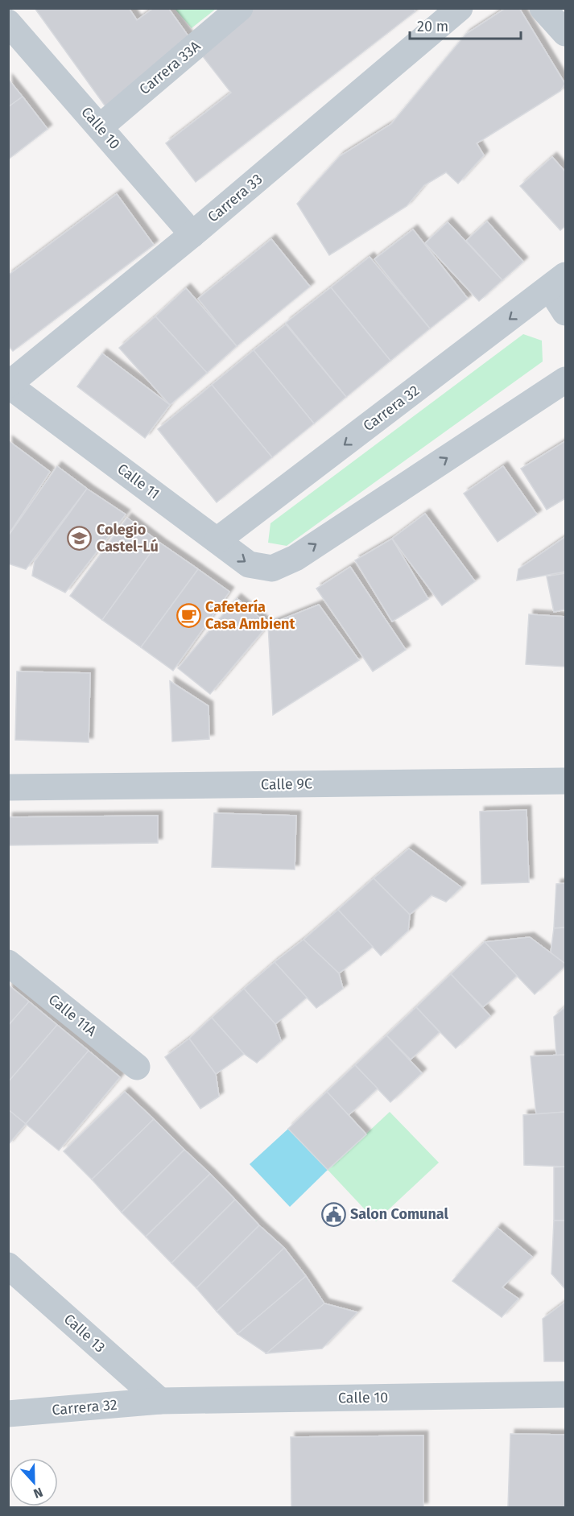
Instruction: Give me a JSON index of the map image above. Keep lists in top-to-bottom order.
{
  "streets": {
    "street": [
      "Carrera 33A",
      "Calle 10",
      "Carrera 33",
      "Carrera 32",
      "Calle 11",
      "Calle 9C",
      "Calle 11A",
      "Calle 13"
    ]
  },
  "crossings": [
    ["Carrera 33A", "Calle 10"],
    ["Calle 10", "Carrera 33"],
    ["Calle 10", "Carrera 32"],
    ["Calle 10", "Calle 13"],
    ["Carrera 33", "Calle 11"],
    ["Carrera 32", "Calle 11"],
    ["Carrera 32", "Calle 13"]
  ],
  "one_way": ["Carrera 32", "Calle 11"],
  "places": {
    "school or university": ["Colegio Castel-Lú"],
    "cafe": ["Cafetería Casa Ambient"],
    "public building": ["Salon Comunal"]
  },
  "scale_bar": "20 m",
  "north": "bottom"
}
